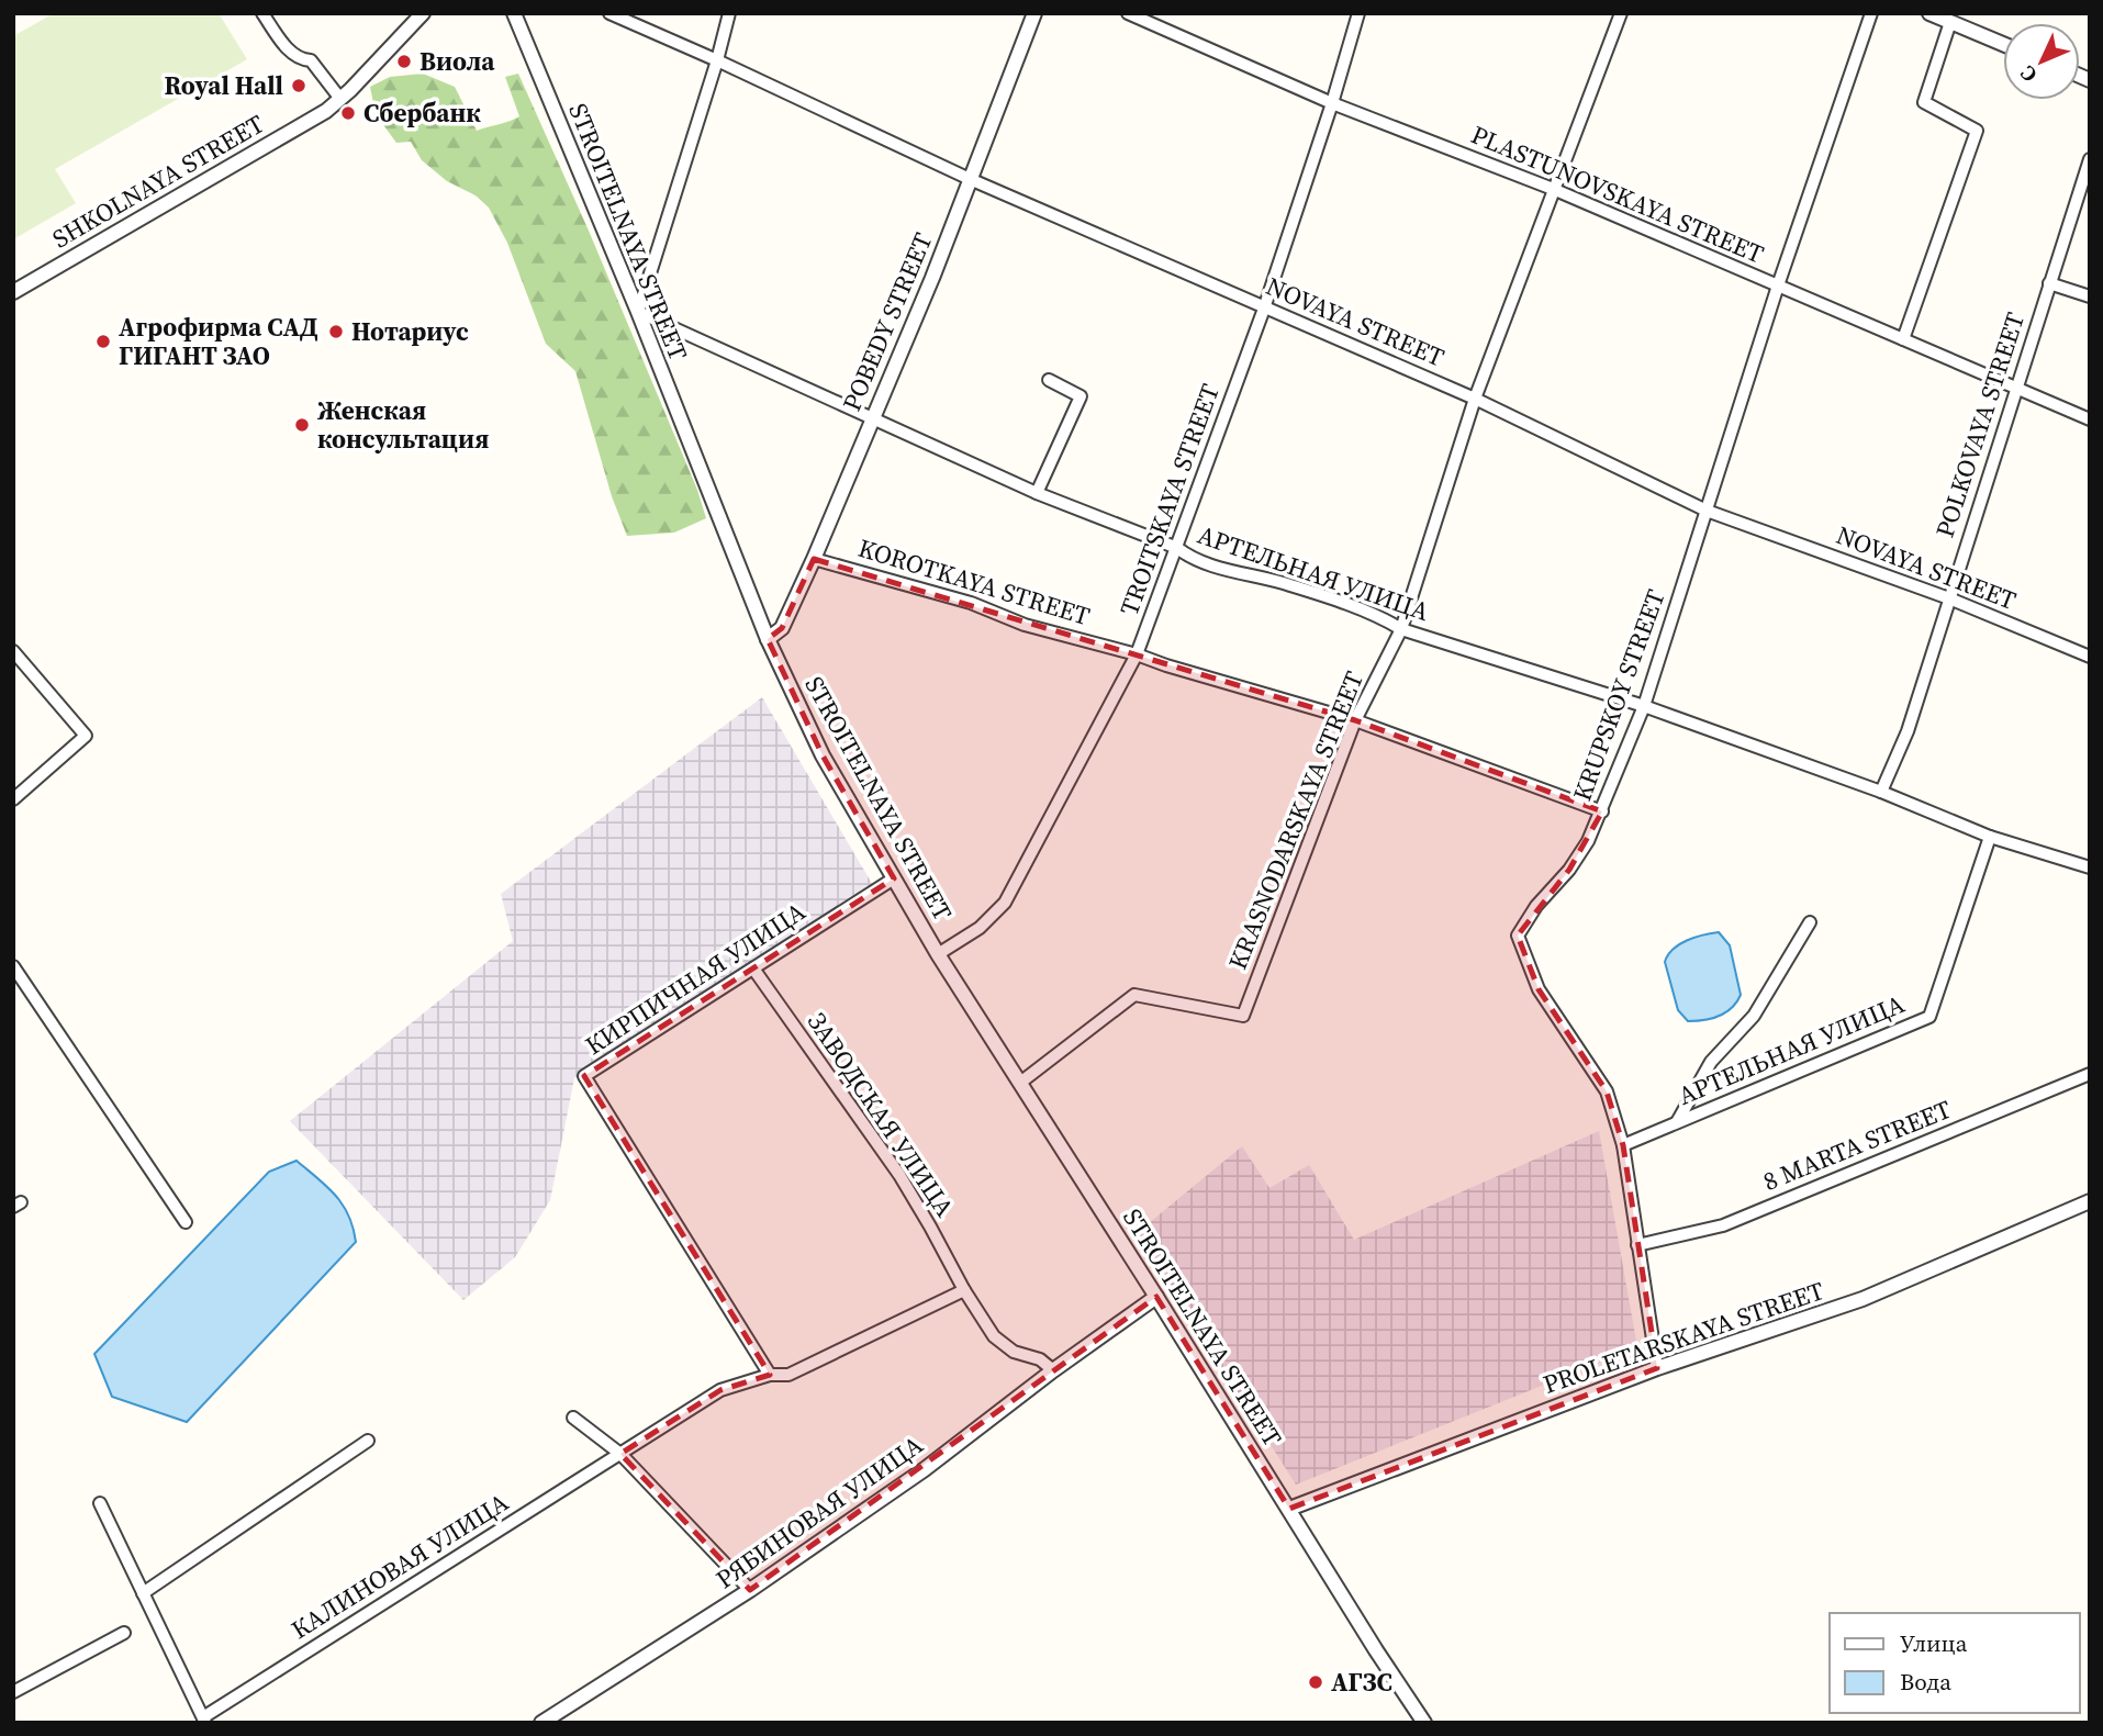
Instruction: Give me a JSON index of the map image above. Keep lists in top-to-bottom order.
{
  "streets": {
    "street": [
      "SHKOLNAYA STREET",
      "PLASTUNOVSKAYA STREET",
      "STROITELNAYA STREET",
      "POBEDY STREET",
      "NOVAYA STREET",
      "POLKOVAYA STREET",
      "TROITSKAYA STREET",
      "АРТЕЛЬНАЯ УЛИЦА",
      "KOROTKAYA STREET",
      "KRUPSKOY STREET",
      "KRASNODARSKAYA STREET",
      "КИРПИЧНАЯ УЛИЦА",
      "ЗАВОДСКАЯ УЛИЦА",
      "8 MARTA STREET",
      "PROLETARSKAYA STREET",
      "РЯБИНОВАЯ УЛИЦА",
      "КАЛИНОВАЯ УЛИЦА"
    ]
  },
  "crossings": [
    ["PLASTUNOVSKAYA STREET", "POLKOVAYA STREET"],
    ["PLASTUNOVSKAYA STREET", "TROITSKAYA STREET"],
    ["PLASTUNOVSKAYA STREET", "KRUPSKOY STREET"],
    ["PLASTUNOVSKAYA STREET", "KRASNODARSKAYA STREET"],
    ["STROITELNAYA STREET", "POBEDY STREET"],
    ["STROITELNAYA STREET", "TROITSKAYA STREET"],
    ["STROITELNAYA STREET", "АРТЕЛЬНАЯ УЛИЦА"],
    ["STROITELNAYA STREET", "KRASNODARSKAYA STREET"],
    ["STROITELNAYA STREET", "КИРПИЧНАЯ УЛИЦА"],
    ["STROITELNAYA STREET", "PROLETARSKAYA STREET"],
    ["STROITELNAYA STREET", "РЯБИНОВАЯ УЛИЦА"],
    ["POBEDY STREET", "NOVAYA STREET"],
    ["POBEDY STREET", "АРТЕЛЬНАЯ УЛИЦА"],
    ["POBEDY STREET", "KOROTKAYA STREET"],
    ["NOVAYA STREET", "POLKOVAYA STREET"],
    ["NOVAYA STREET", "TROITSKAYA STREET"],
    ["NOVAYA STREET", "KRUPSKOY STREET"],
    ["NOVAYA STREET", "KRASNODARSKAYA STREET"],
    ["POLKOVAYA STREET", "АРТЕЛЬНАЯ УЛИЦА"],
    ["TROITSKAYA STREET", "АРТЕЛЬНАЯ УЛИЦА"],
    ["TROITSKAYA STREET", "KOROTKAYA STREET"],
    ["АРТЕЛЬНАЯ УЛИЦА", "KRUPSKOY STREET"],
    ["АРТЕЛЬНАЯ УЛИЦА", "KRASNODARSKAYA STREET"],
    ["KOROTKAYA STREET", "KRUPSKOY STREET"],
    ["KOROTKAYA STREET", "KRASNODARSKAYA STREET"],
    ["KRUPSKOY STREET", "8 MARTA STREET"],
    ["KRUPSKOY STREET", "PROLETARSKAYA STREET"],
    ["КИРПИЧНАЯ УЛИЦА", "ЗАВОДСКАЯ УЛИЦА"],
    ["КИРПИЧНАЯ УЛИЦА", "КАЛИНОВАЯ УЛИЦА"],
    ["ЗАВОДСКАЯ УЛИЦА", "РЯБИНОВАЯ УЛИЦА"],
    ["ЗАВОДСКАЯ УЛИЦА", "КАЛИНОВАЯ УЛИЦА"]
  ],
  "places": [
    "Виола",
    "Royal Hall",
    "Сбербанк",
    "Нотариус",
    "Агрофирма САД ГИГАНТ ЗАО",
    "Женская консультация",
    "АГЗС"
  ],
  "legend": ["Улица", "Вода"],
  "north": "bottom left"
}
